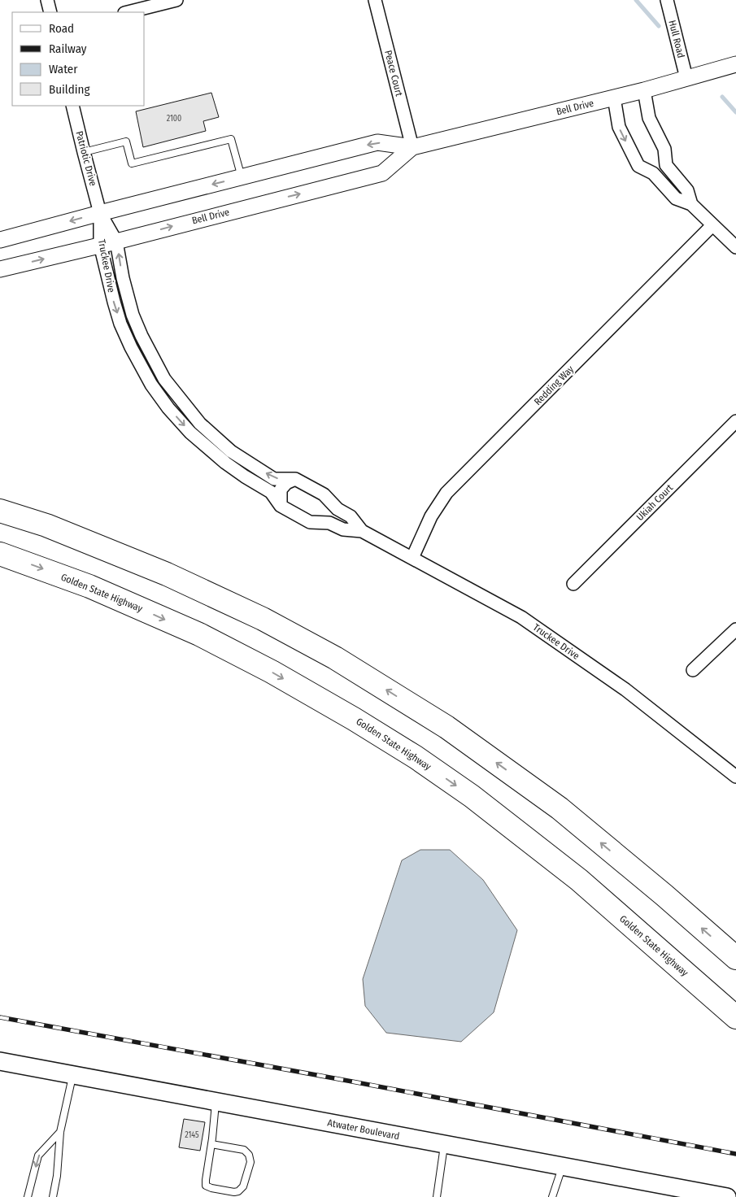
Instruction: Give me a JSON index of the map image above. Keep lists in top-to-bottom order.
{
  "streets": {
    "highway": ["Golden State Highway"],
    "main road": ["Atwater Boulevard"],
    "street": [
      "Hull Road",
      "Peace Court",
      "Bell Drive",
      "Patriotic Drive",
      "Truckee Drive",
      "Redding Way",
      "Ukiah Court"
    ]
  },
  "crossings": [
    ["Hull Road", "Bell Drive"],
    ["Peace Court", "Bell Drive"],
    ["Bell Drive", "Patriotic Drive"],
    ["Bell Drive", "Truckee Drive"],
    ["Patriotic Drive", "Truckee Drive"],
    ["Truckee Drive", "Redding Way"]
  ],
  "house_numbers": ["2100", "2145"],
  "legend": [
    "Road",
    "Railway",
    "Water",
    "Building"
  ]
}
